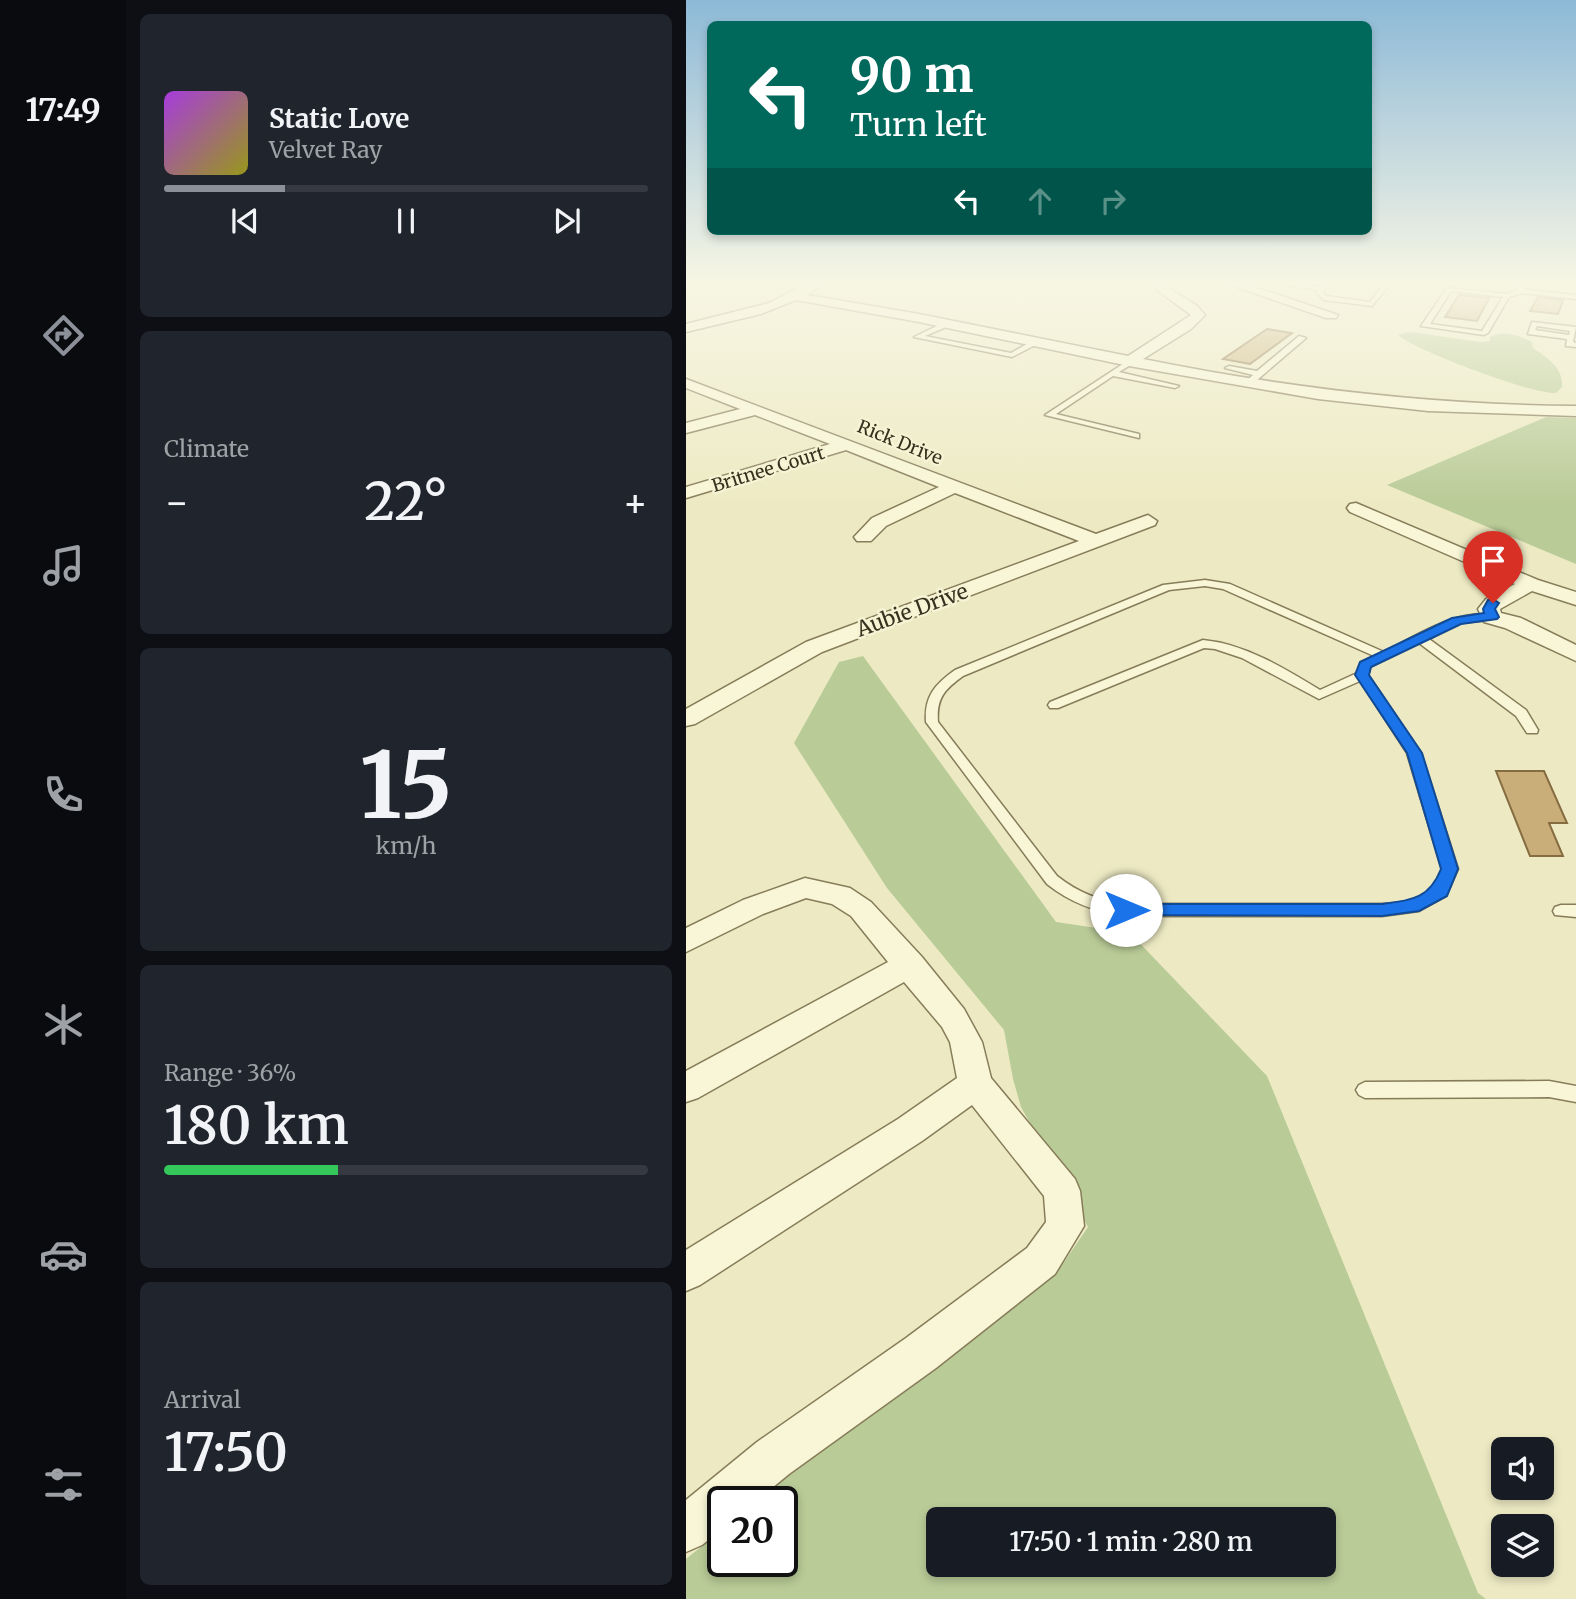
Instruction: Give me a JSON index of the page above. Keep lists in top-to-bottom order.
{
  "streets": {
    "street": ["Rick Drive", "Britnee Court", "Aubie Drive"]
  },
  "crossings": [
    ["Rick Drive", "Britnee Court"],
    ["Rick Drive", "Aubie Drive"]
  ],
  "page": {
    "tabs": "17:49",
    "turn": ["90 m", "Turn left"],
    "song": ["Static Love", "Velvet Ray"],
    "tile": [
      "Climate",
      ["15", "km/h"],
      ["Range · 36%", "180 km"],
      ["Arrival", "17:50"]
    ],
    "heat": ["−", "22°", "+"],
    "limit": "20",
    "trip": "17:50 · 1 min · 280 m"
  }
}
